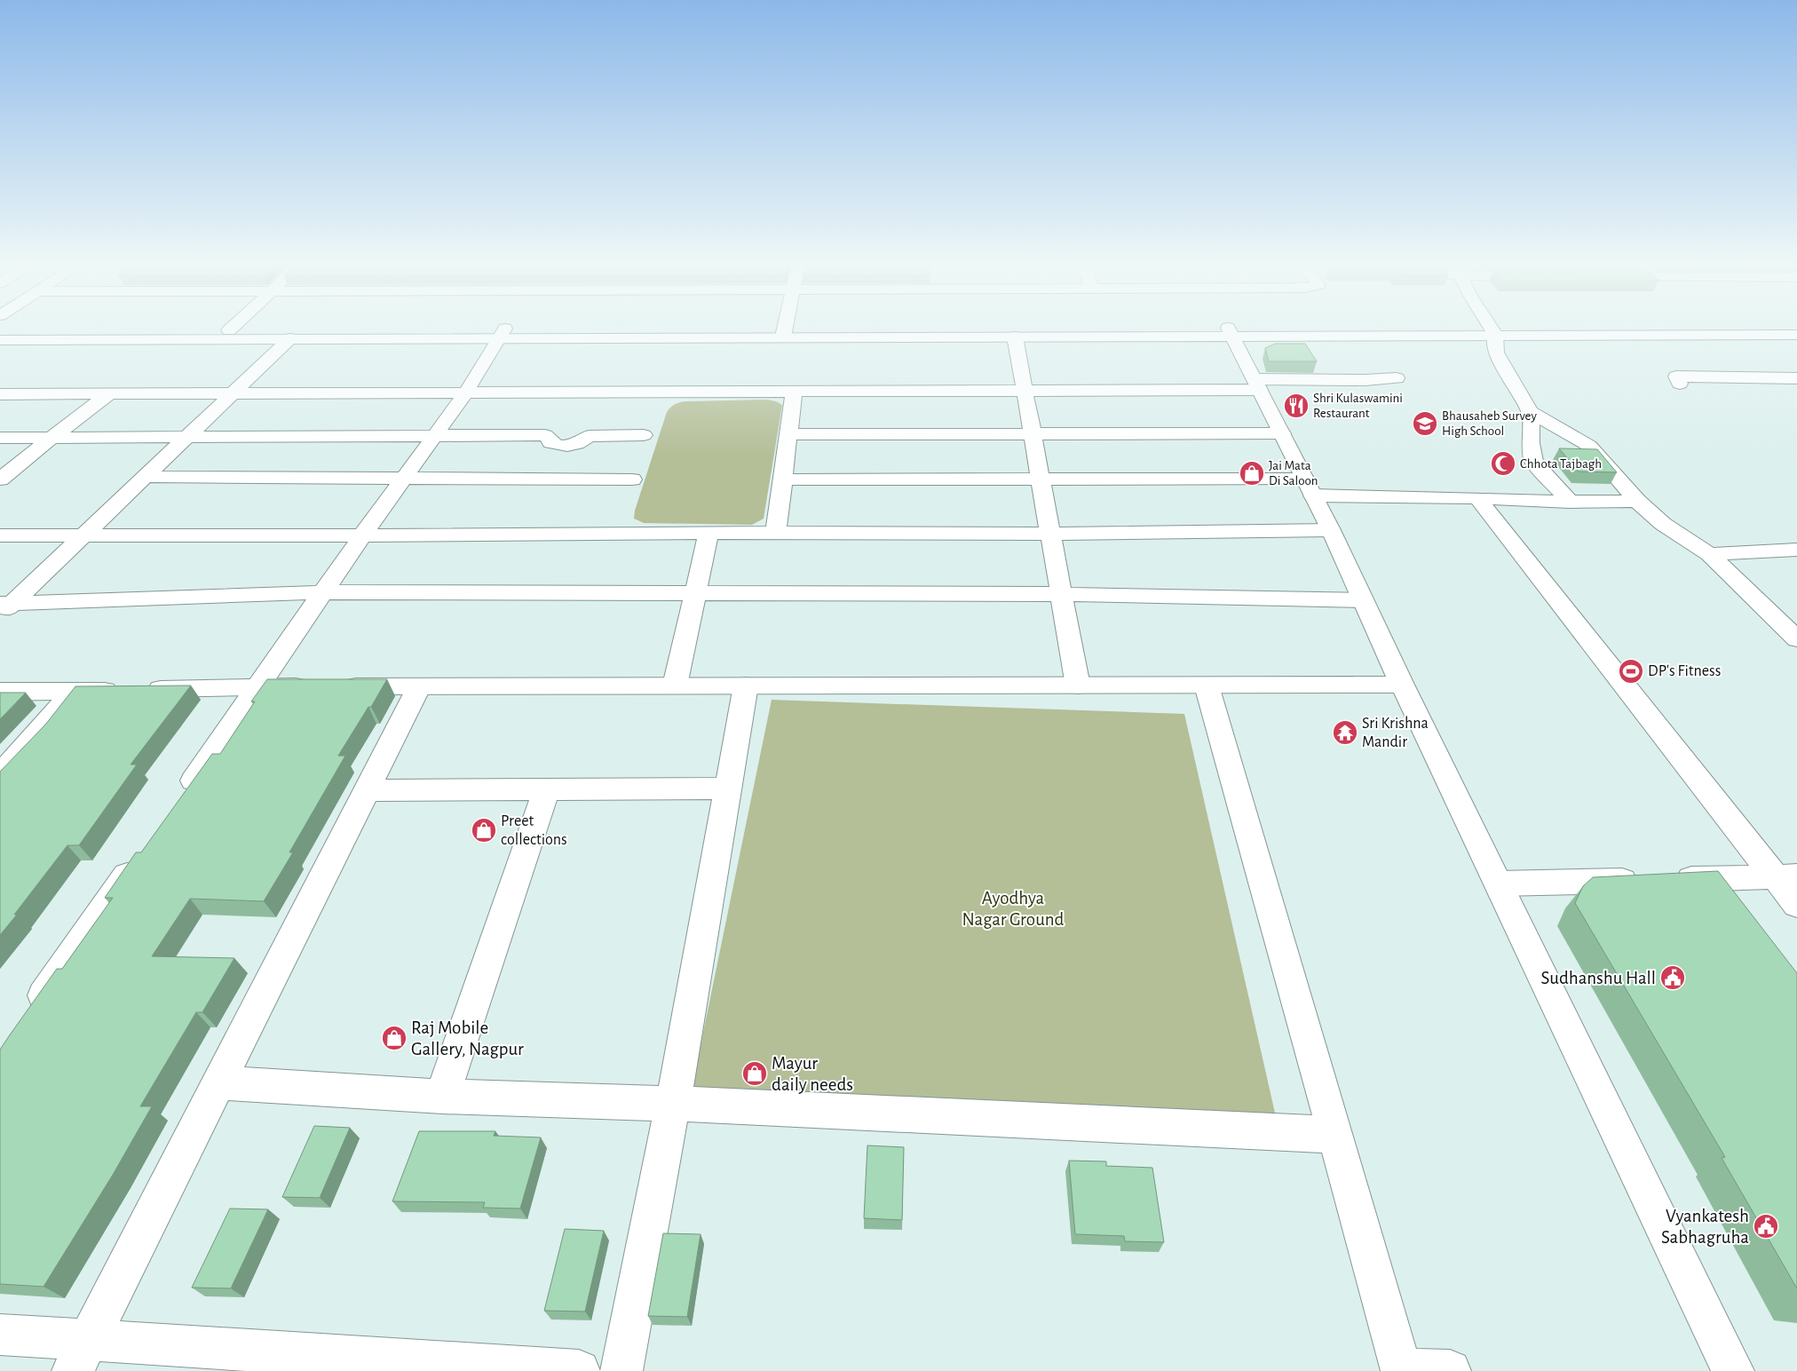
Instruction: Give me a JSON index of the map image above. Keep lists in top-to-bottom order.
{
  "parks": ["Ayodhya Nagar Ground"],
  "places": {
    "restaurant": ["Shri Kulaswamini Restaurant"],
    "school or university": ["Bhausaheb Survey High School"],
    "mosque": ["Chhota Tajbagh"],
    "shop": [
      "Jai Mata Di Saloon",
      "Preet collections",
      "Raj Mobile Gallery, Nagpur",
      "Mayur daily needs"
    ],
    "sports": ["DP's Fitness"],
    "temple": ["Sri Krishna Mandir"],
    "public building": ["Sudhanshu Hall", "Vyankatesh Sabhagruha"]
  }
}
